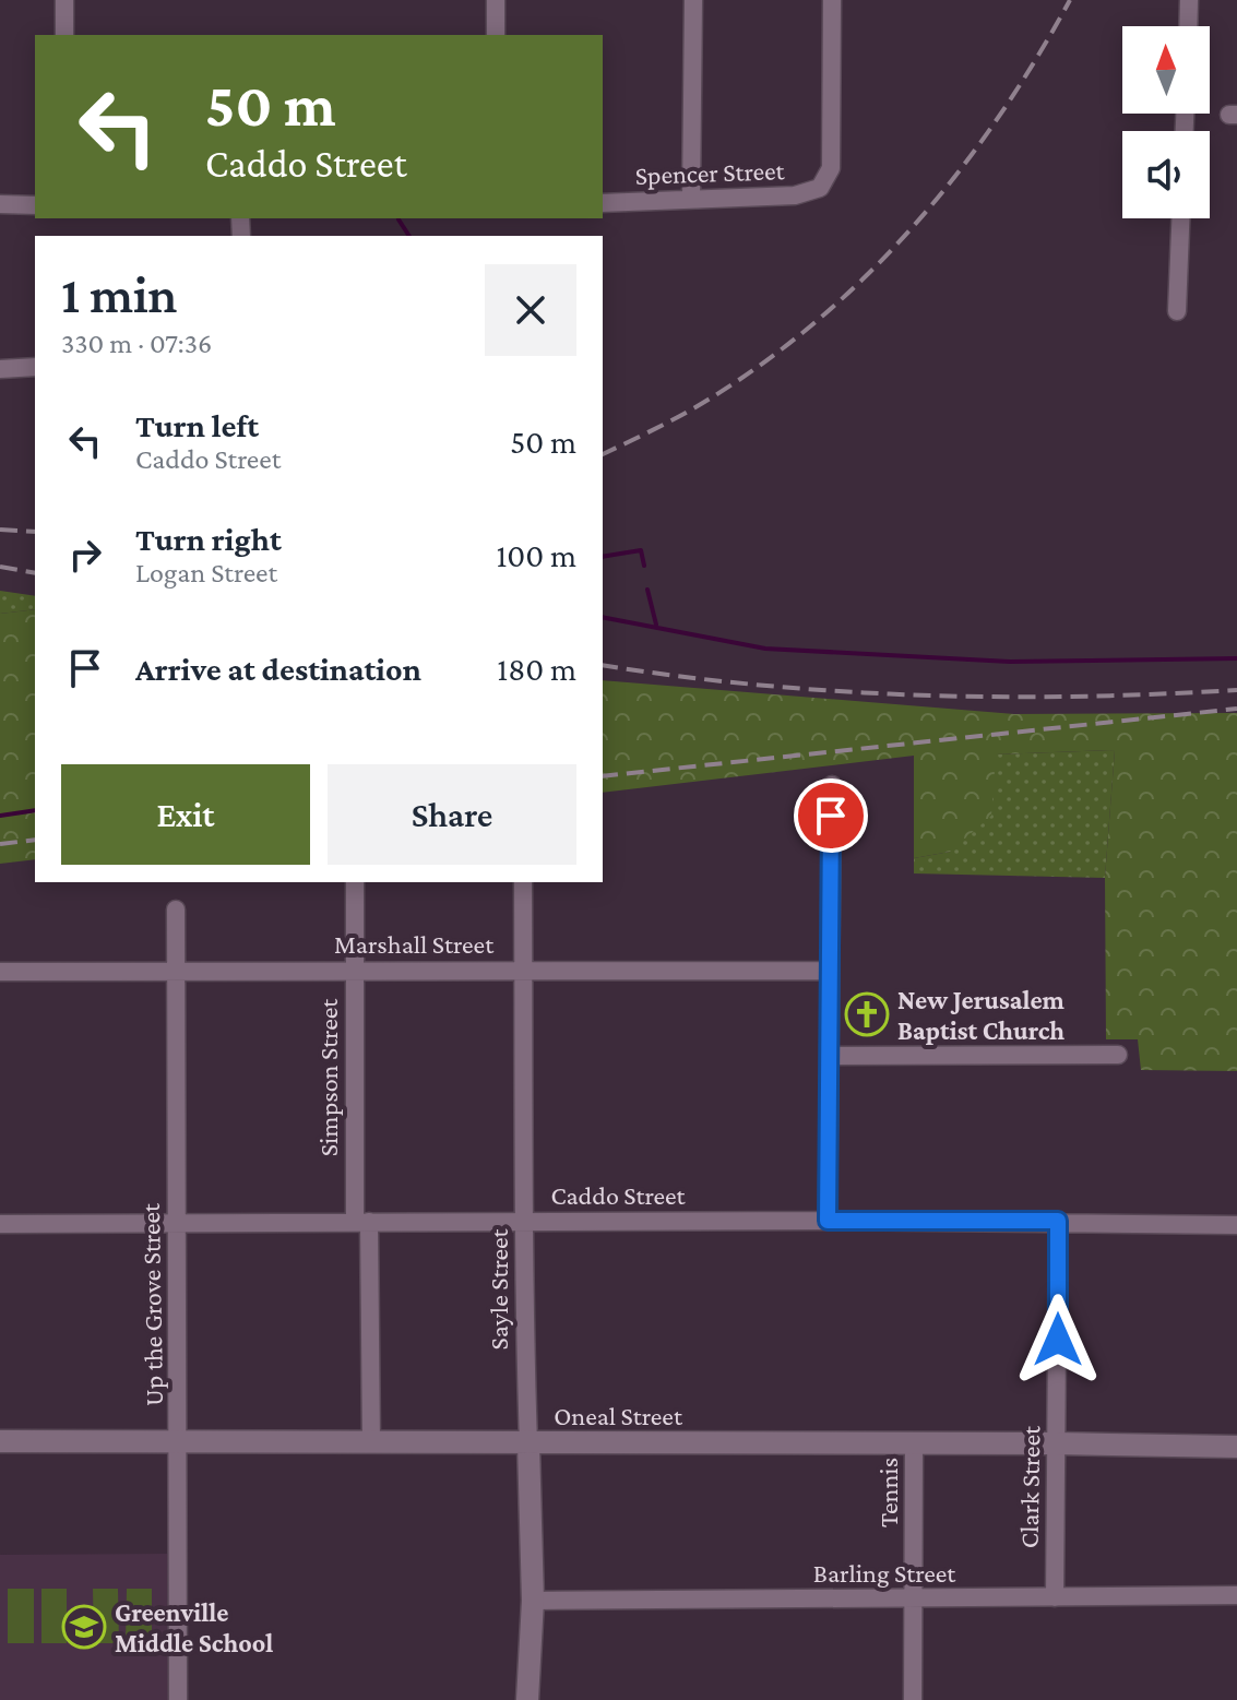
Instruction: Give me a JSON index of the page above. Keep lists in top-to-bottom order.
{
  "streets": {
    "street": [
      "Spencer Street",
      "Marshall Street",
      "Simpson Street",
      "Caddo Street",
      "Sayle Street",
      "Up the Grove Street",
      "Oneal Street",
      "Clark Street",
      "Tennis",
      "Barling Street"
    ]
  },
  "crossings": [
    ["Marshall Street", "Simpson Street"],
    ["Marshall Street", "Sayle Street"],
    ["Marshall Street", "Up the Grove Street"],
    ["Simpson Street", "Caddo Street"],
    ["Simpson Street", "Oneal Street"],
    ["Caddo Street", "Sayle Street"],
    ["Caddo Street", "Up the Grove Street"],
    ["Caddo Street", "Clark Street"],
    ["Sayle Street", "Oneal Street"],
    ["Sayle Street", "Barling Street"],
    ["Up the Grove Street", "Oneal Street"],
    ["Oneal Street", "Clark Street"],
    ["Oneal Street", "Tennis"],
    ["Clark Street", "Barling Street"],
    ["Tennis", "Barling Street"]
  ],
  "places": {
    "church": ["New Jerusalem Baptist Church"],
    "school or university": ["Greenville Middle School"]
  },
  "north": "top",
  "page": {
    "turn": ["50 m", "Caddo Street"],
    "heading": ["1 min", "330 m · 07:36"],
    "list": [
      {
        "name": "Turn left",
        "note": "Caddo Street",
        "value": "50 m"
      },
      {
        "name": "Turn right",
        "note": "Logan Street",
        "value": "100 m"
      },
      {
        "name": "Arrive at destination",
        "value": "180 m"
      }
    ],
    "buttons": ["Exit", "Share"]
  }
}
